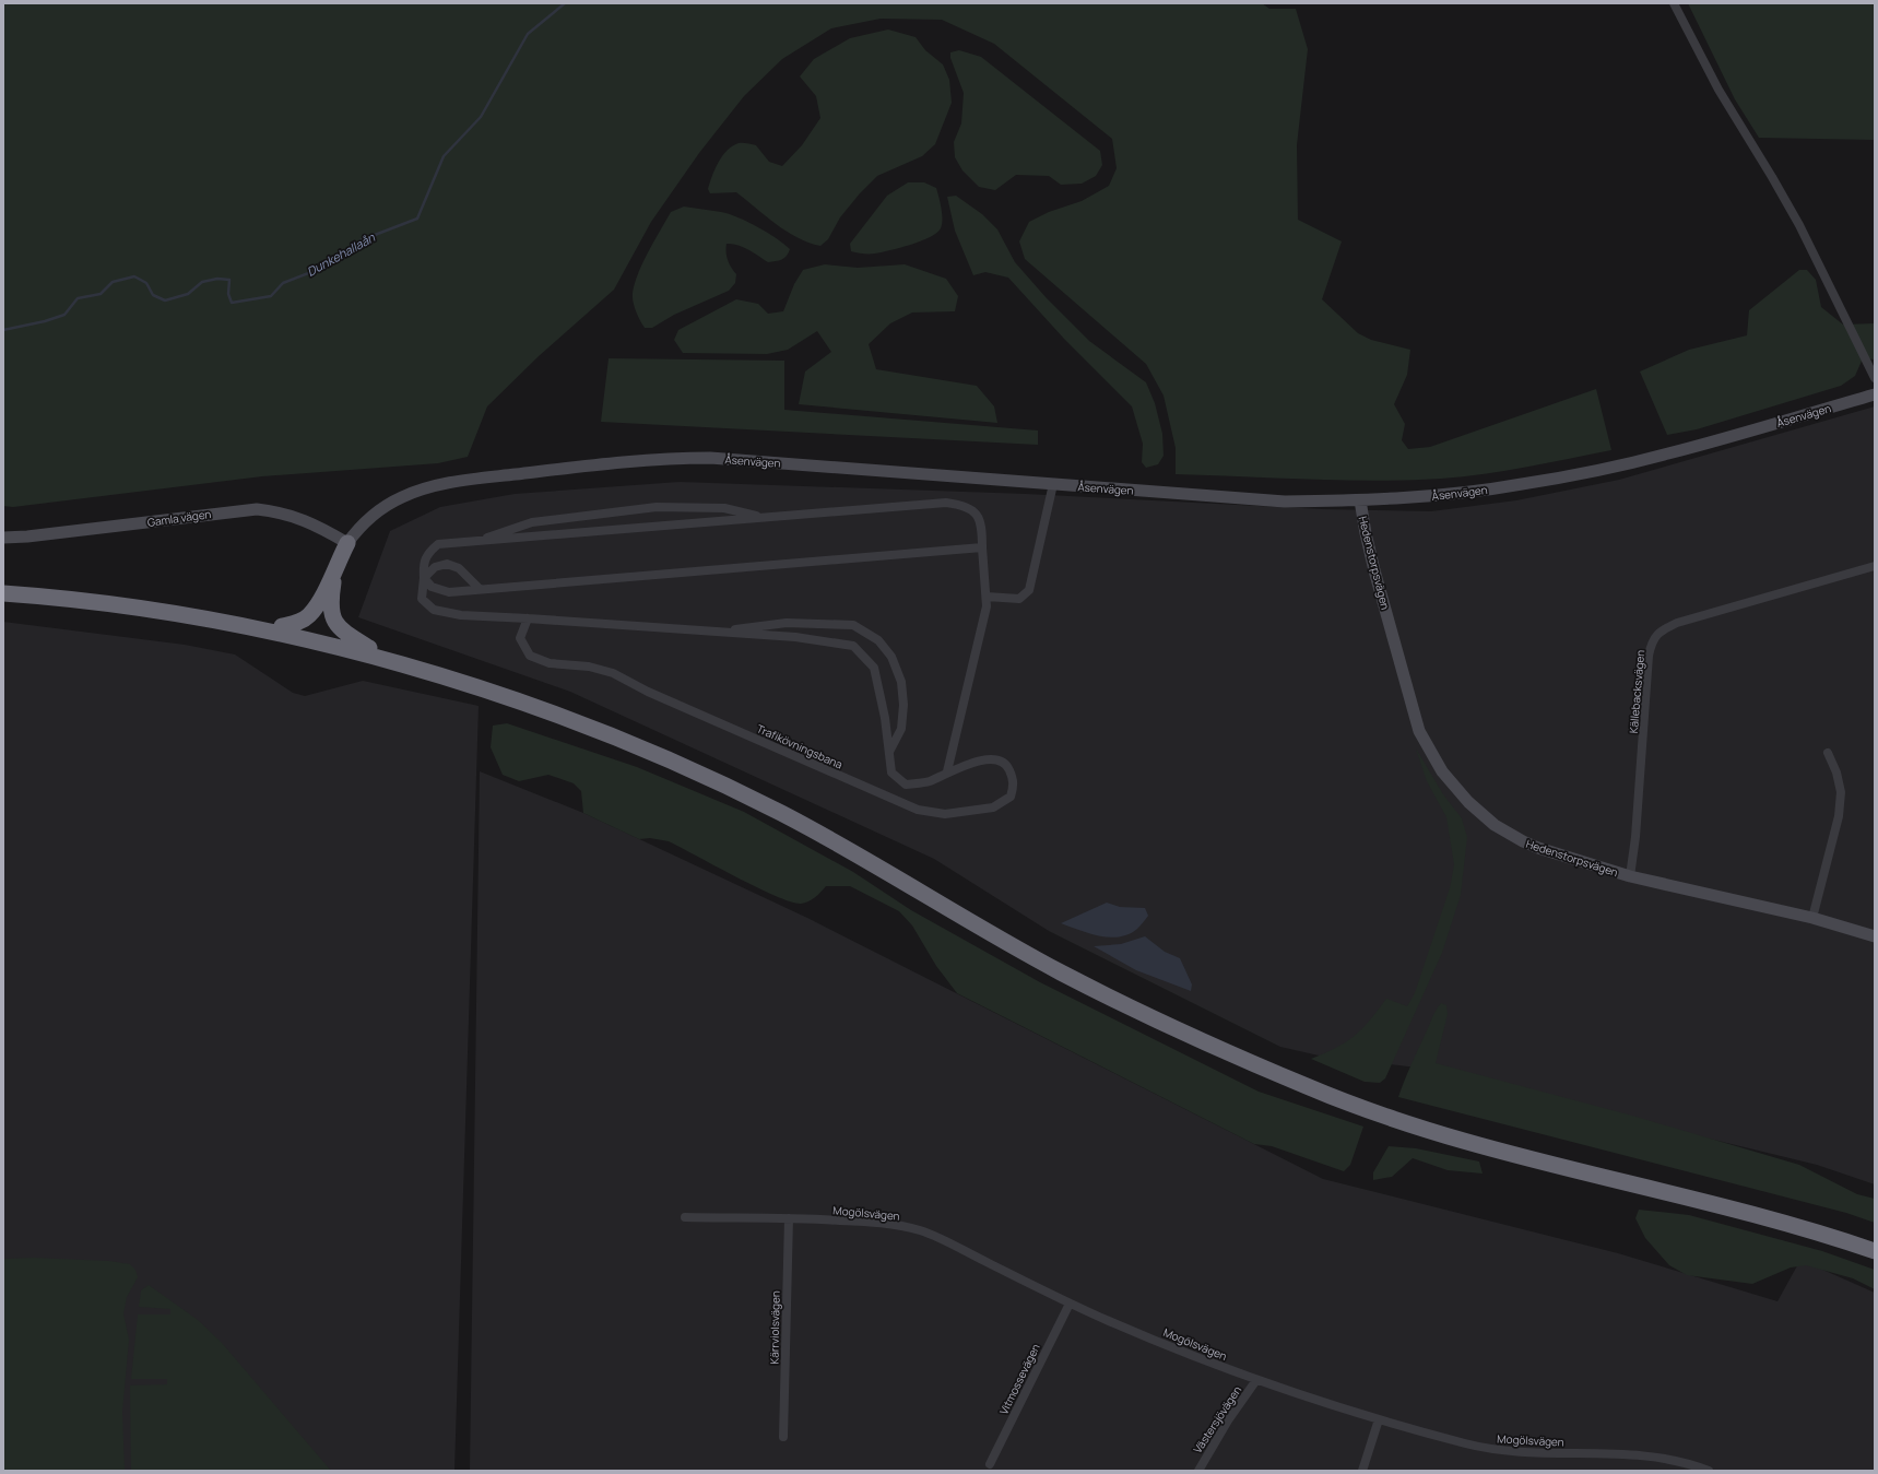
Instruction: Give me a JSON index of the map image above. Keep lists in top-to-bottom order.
{
  "streets": {
    "street": [
      "Åsenvägen",
      "Gamla vägen",
      "Hedenstorpsvägen",
      "Källebacksvägen",
      "Trafikövningsbana",
      "Mogölsvägen",
      "Kärrviolsvägen",
      "Vitmossevägen",
      "Västersjövägen"
    ]
  },
  "crossings": [
    ["Åsenvägen", "Gamla vägen"],
    ["Åsenvägen", "Hedenstorpsvägen"],
    ["Hedenstorpsvägen", "Källebacksvägen"],
    ["Mogölsvägen", "Kärrviolsvägen"],
    ["Mogölsvägen", "Vitmossevägen"],
    ["Mogölsvägen", "Västersjövägen"]
  ],
  "water": ["Dunkehallaån"]
}
